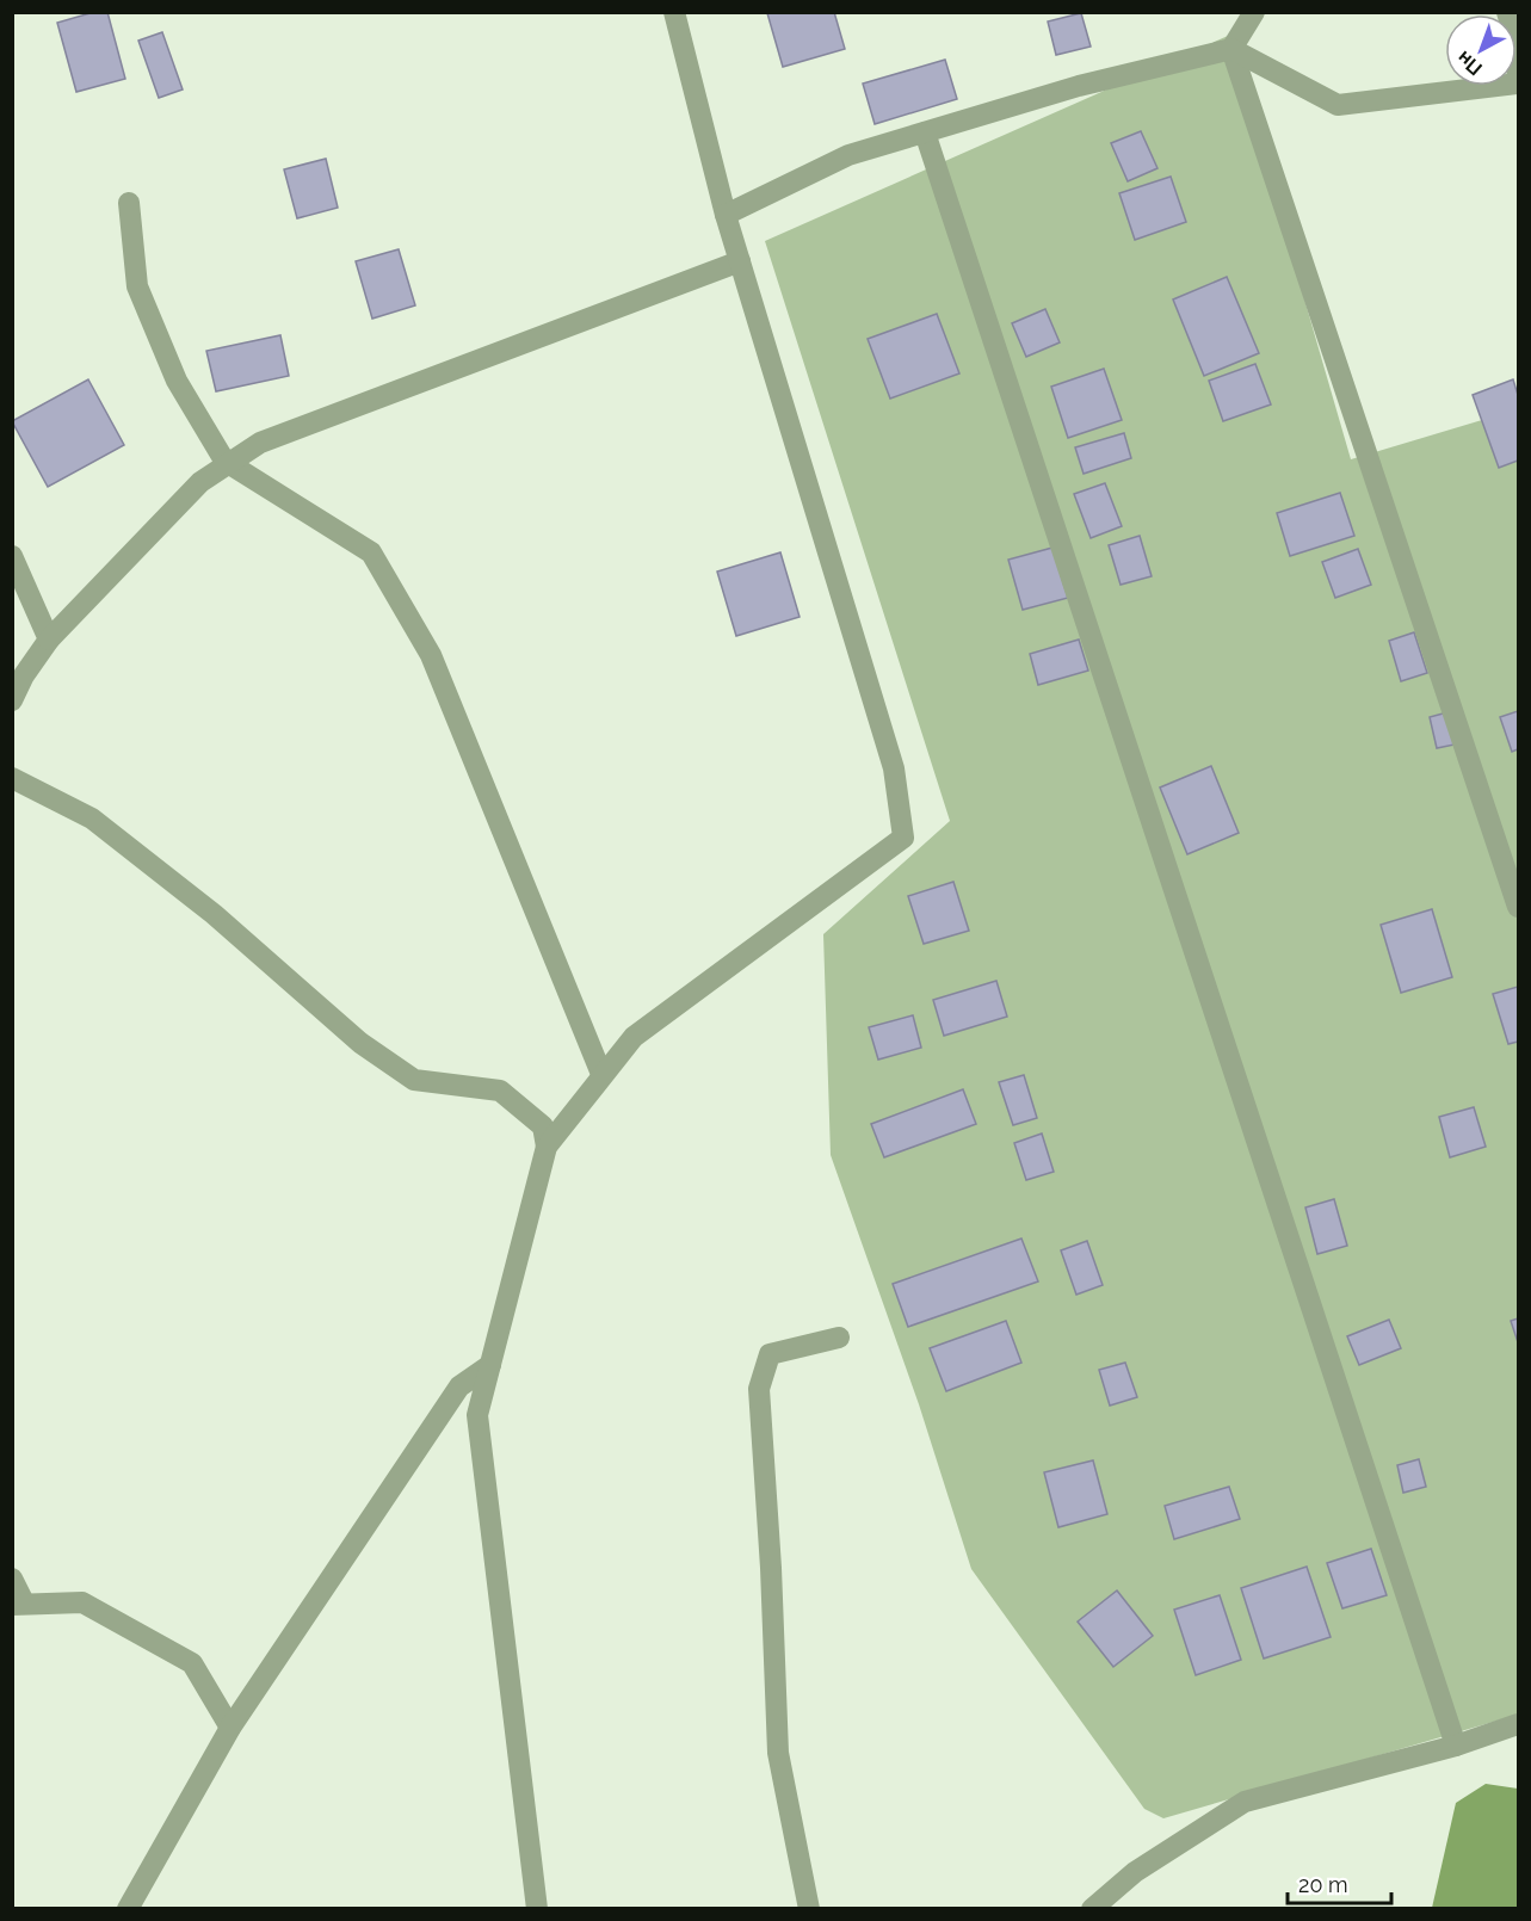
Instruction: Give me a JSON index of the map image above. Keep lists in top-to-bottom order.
{
  "scale_bar": "20 m",
  "north": "bottom left"
}
